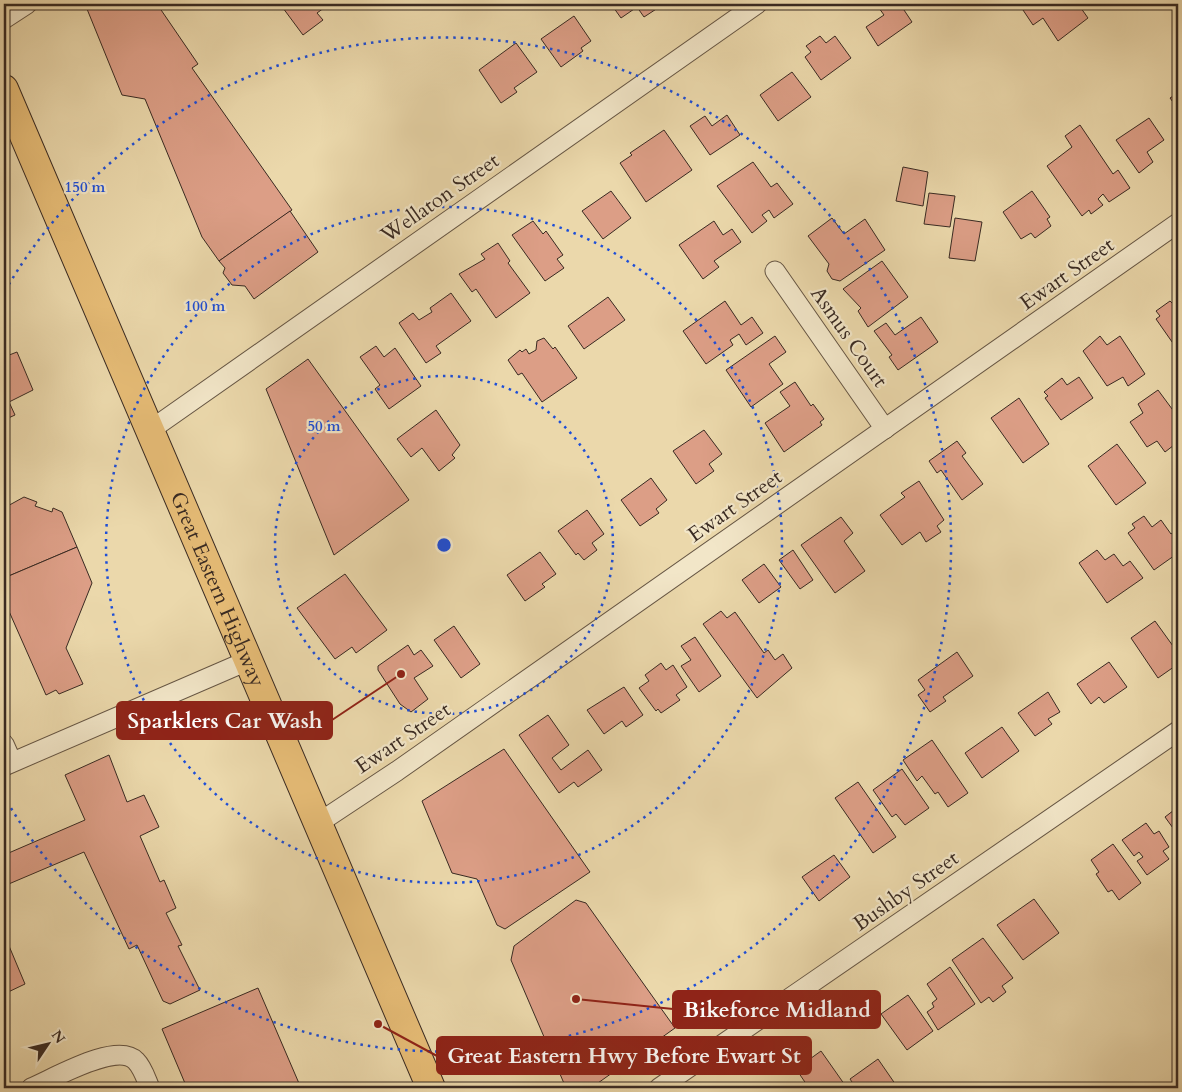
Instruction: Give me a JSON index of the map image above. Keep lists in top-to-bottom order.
{
  "streets": {
    "highway": ["Great Eastern Highway"],
    "street": [
      "Wellaton Street",
      "Ewart Street",
      "Asmus Court",
      "Bushby Street"
    ]
  },
  "crossings": [
    ["Wellaton Street", "Great Eastern Highway"],
    ["Ewart Street", "Asmus Court"],
    ["Ewart Street", "Great Eastern Highway"]
  ],
  "places": ["Sparklers Car Wash", "Bikeforce Midland", "Great Eastern Hwy Before Ewart St"],
  "north": "top right",
  "rings": ["150 m", "100 m", "50 m"]
}
